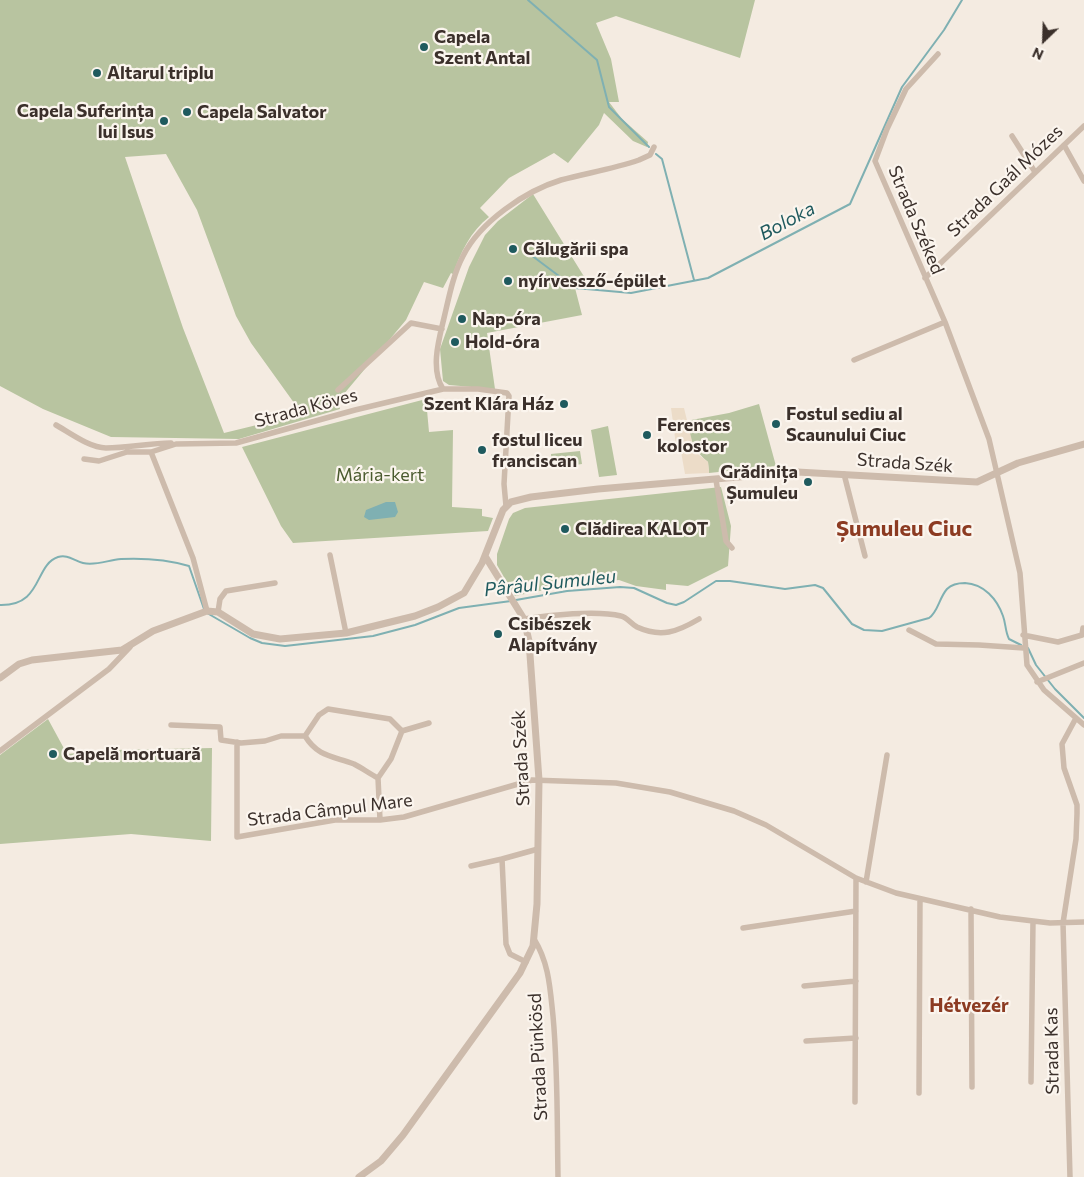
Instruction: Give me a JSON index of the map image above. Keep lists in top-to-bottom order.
{
  "streets": {
    "street": [
      "Strada Gaál Mózes",
      "Strada Széked",
      "Strada Köves",
      "Strada Szék",
      "Strada Câmpul Mare",
      "Strada Kas",
      "Strada Pünkösd"
    ]
  },
  "crossings": [
    ["Strada Gaál Mózes", "Strada Széked"],
    ["Strada Széked", "Strada Szék"],
    ["Strada Köves", "Strada Szék"],
    ["Strada Szék", "Strada Câmpul Mare"],
    ["Strada Szék", "Strada Pünkösd"],
    ["Strada Câmpul Mare", "Strada Kas"]
  ],
  "districts": ["Șumuleu Ciuc", "Hétvezér"],
  "water": ["Boloka", "Pârâul Șumuleu"],
  "parks": ["Mária-kert"],
  "places": [
    "Capela Szent Antal",
    "Altarul triplu",
    "Capela Salvator",
    "Capela Suferința lui Isus",
    "Călugării spa",
    "nyírvessző-épület",
    "Nap-óra",
    "Hold-óra",
    "Szent Klára Ház",
    "Fostul sediu al Scaunului Ciuc",
    "Ferences kolostor",
    "fostul liceu franciscan",
    "Grădinița Șumuleu",
    "Clădirea KALOT",
    "Csibészek Alapítvány",
    "Capelă mortuară"
  ],
  "north": "bottom left"
}
